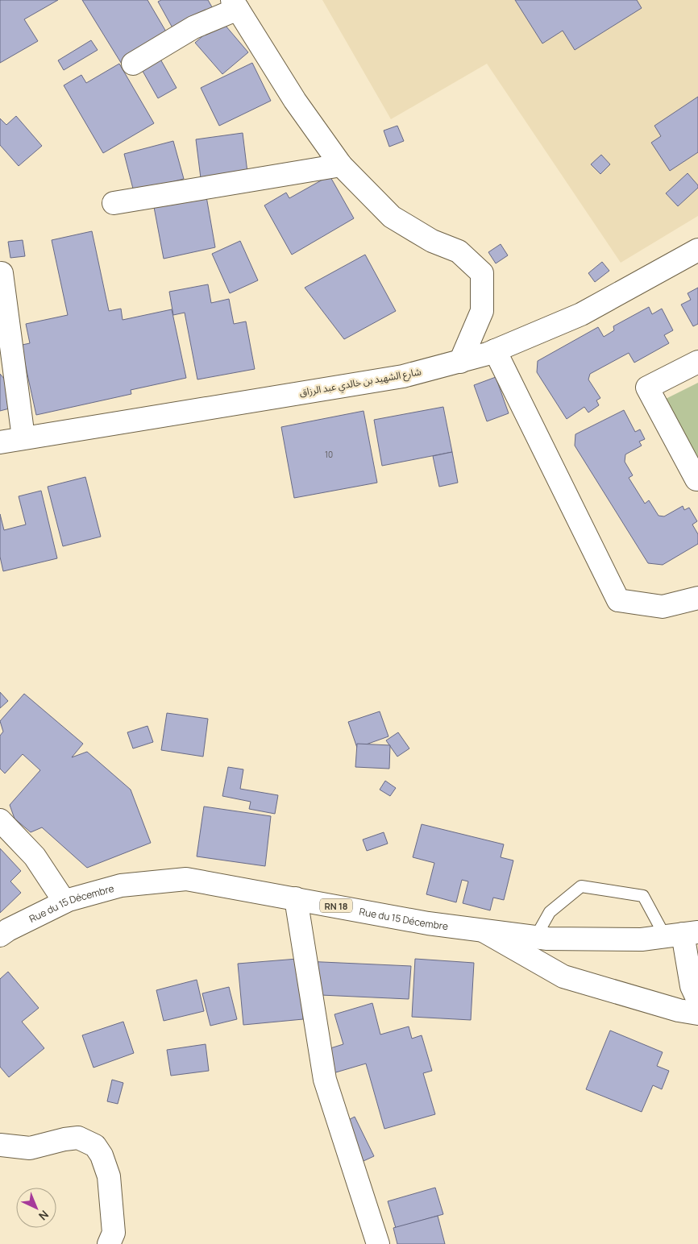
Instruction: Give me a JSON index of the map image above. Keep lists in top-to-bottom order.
{
  "streets": {
    "street": ["شارع الشهيد بن خالدي عبد الرزاق", "Rue du 15 Décembre", "RN 18"]
  },
  "house_numbers": ["10"],
  "north": "bottom right"
}
